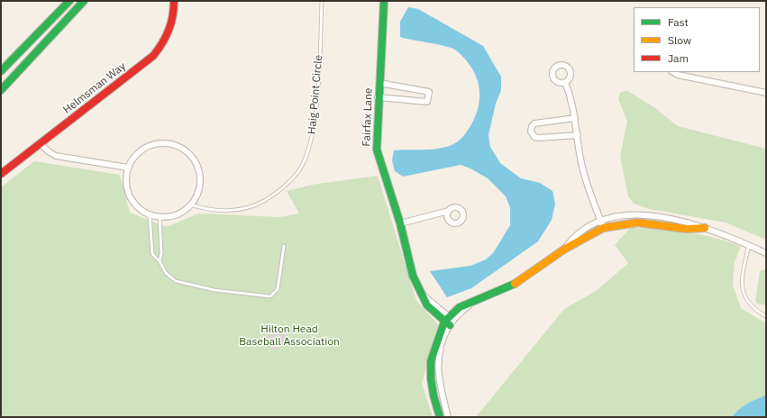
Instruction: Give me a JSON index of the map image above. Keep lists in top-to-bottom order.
{
  "streets": {
    "main road": ["Helmsman Way", "Fairfax Lane"],
    "lane": ["Haig Point Circle"]
  },
  "parks": ["Hilton Head Baseball Association"],
  "legend": ["Fast", "Slow", "Jam"]
}
